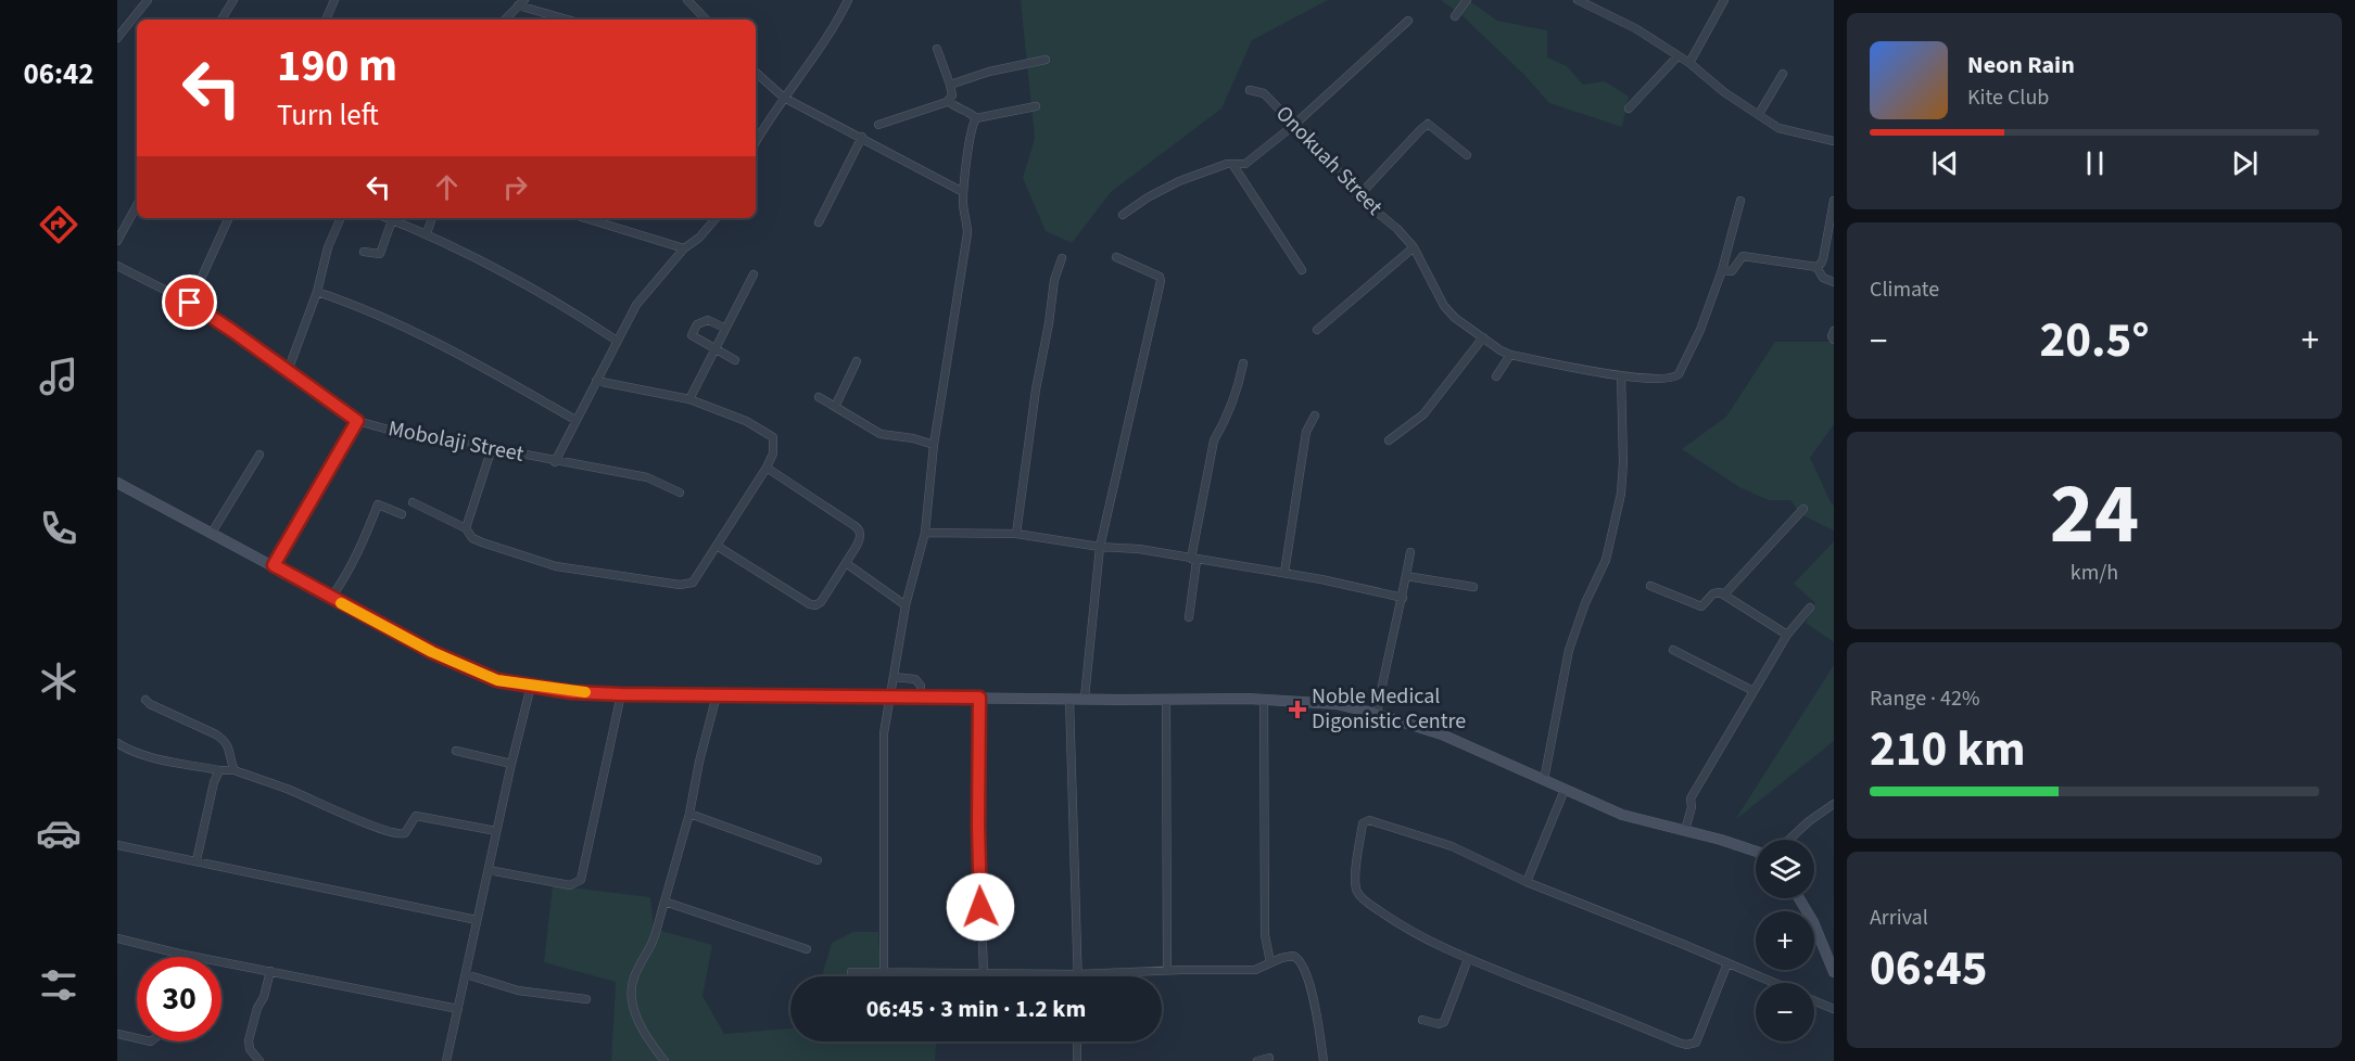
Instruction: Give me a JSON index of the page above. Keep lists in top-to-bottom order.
{
  "streets": {
    "street": ["Onokuah Street", "Mobolaji Street"]
  },
  "places": {
    "health": ["Noble Medical Digonistic Centre"]
  },
  "page": {
    "tabs": "06:42",
    "turn": ["190 m", "Turn left"],
    "song": ["Neon Rain", "Kite Club"],
    "tile": [
      "Climate",
      ["24", "km/h"],
      ["Range · 42%", "210 km"],
      ["Arrival", "06:45"]
    ],
    "heat": ["−", "20.5°", "+"],
    "map_buttons": ["+", "−"],
    "limit": "30",
    "trip": "06:45 · 3 min · 1.2 km"
  }
}
